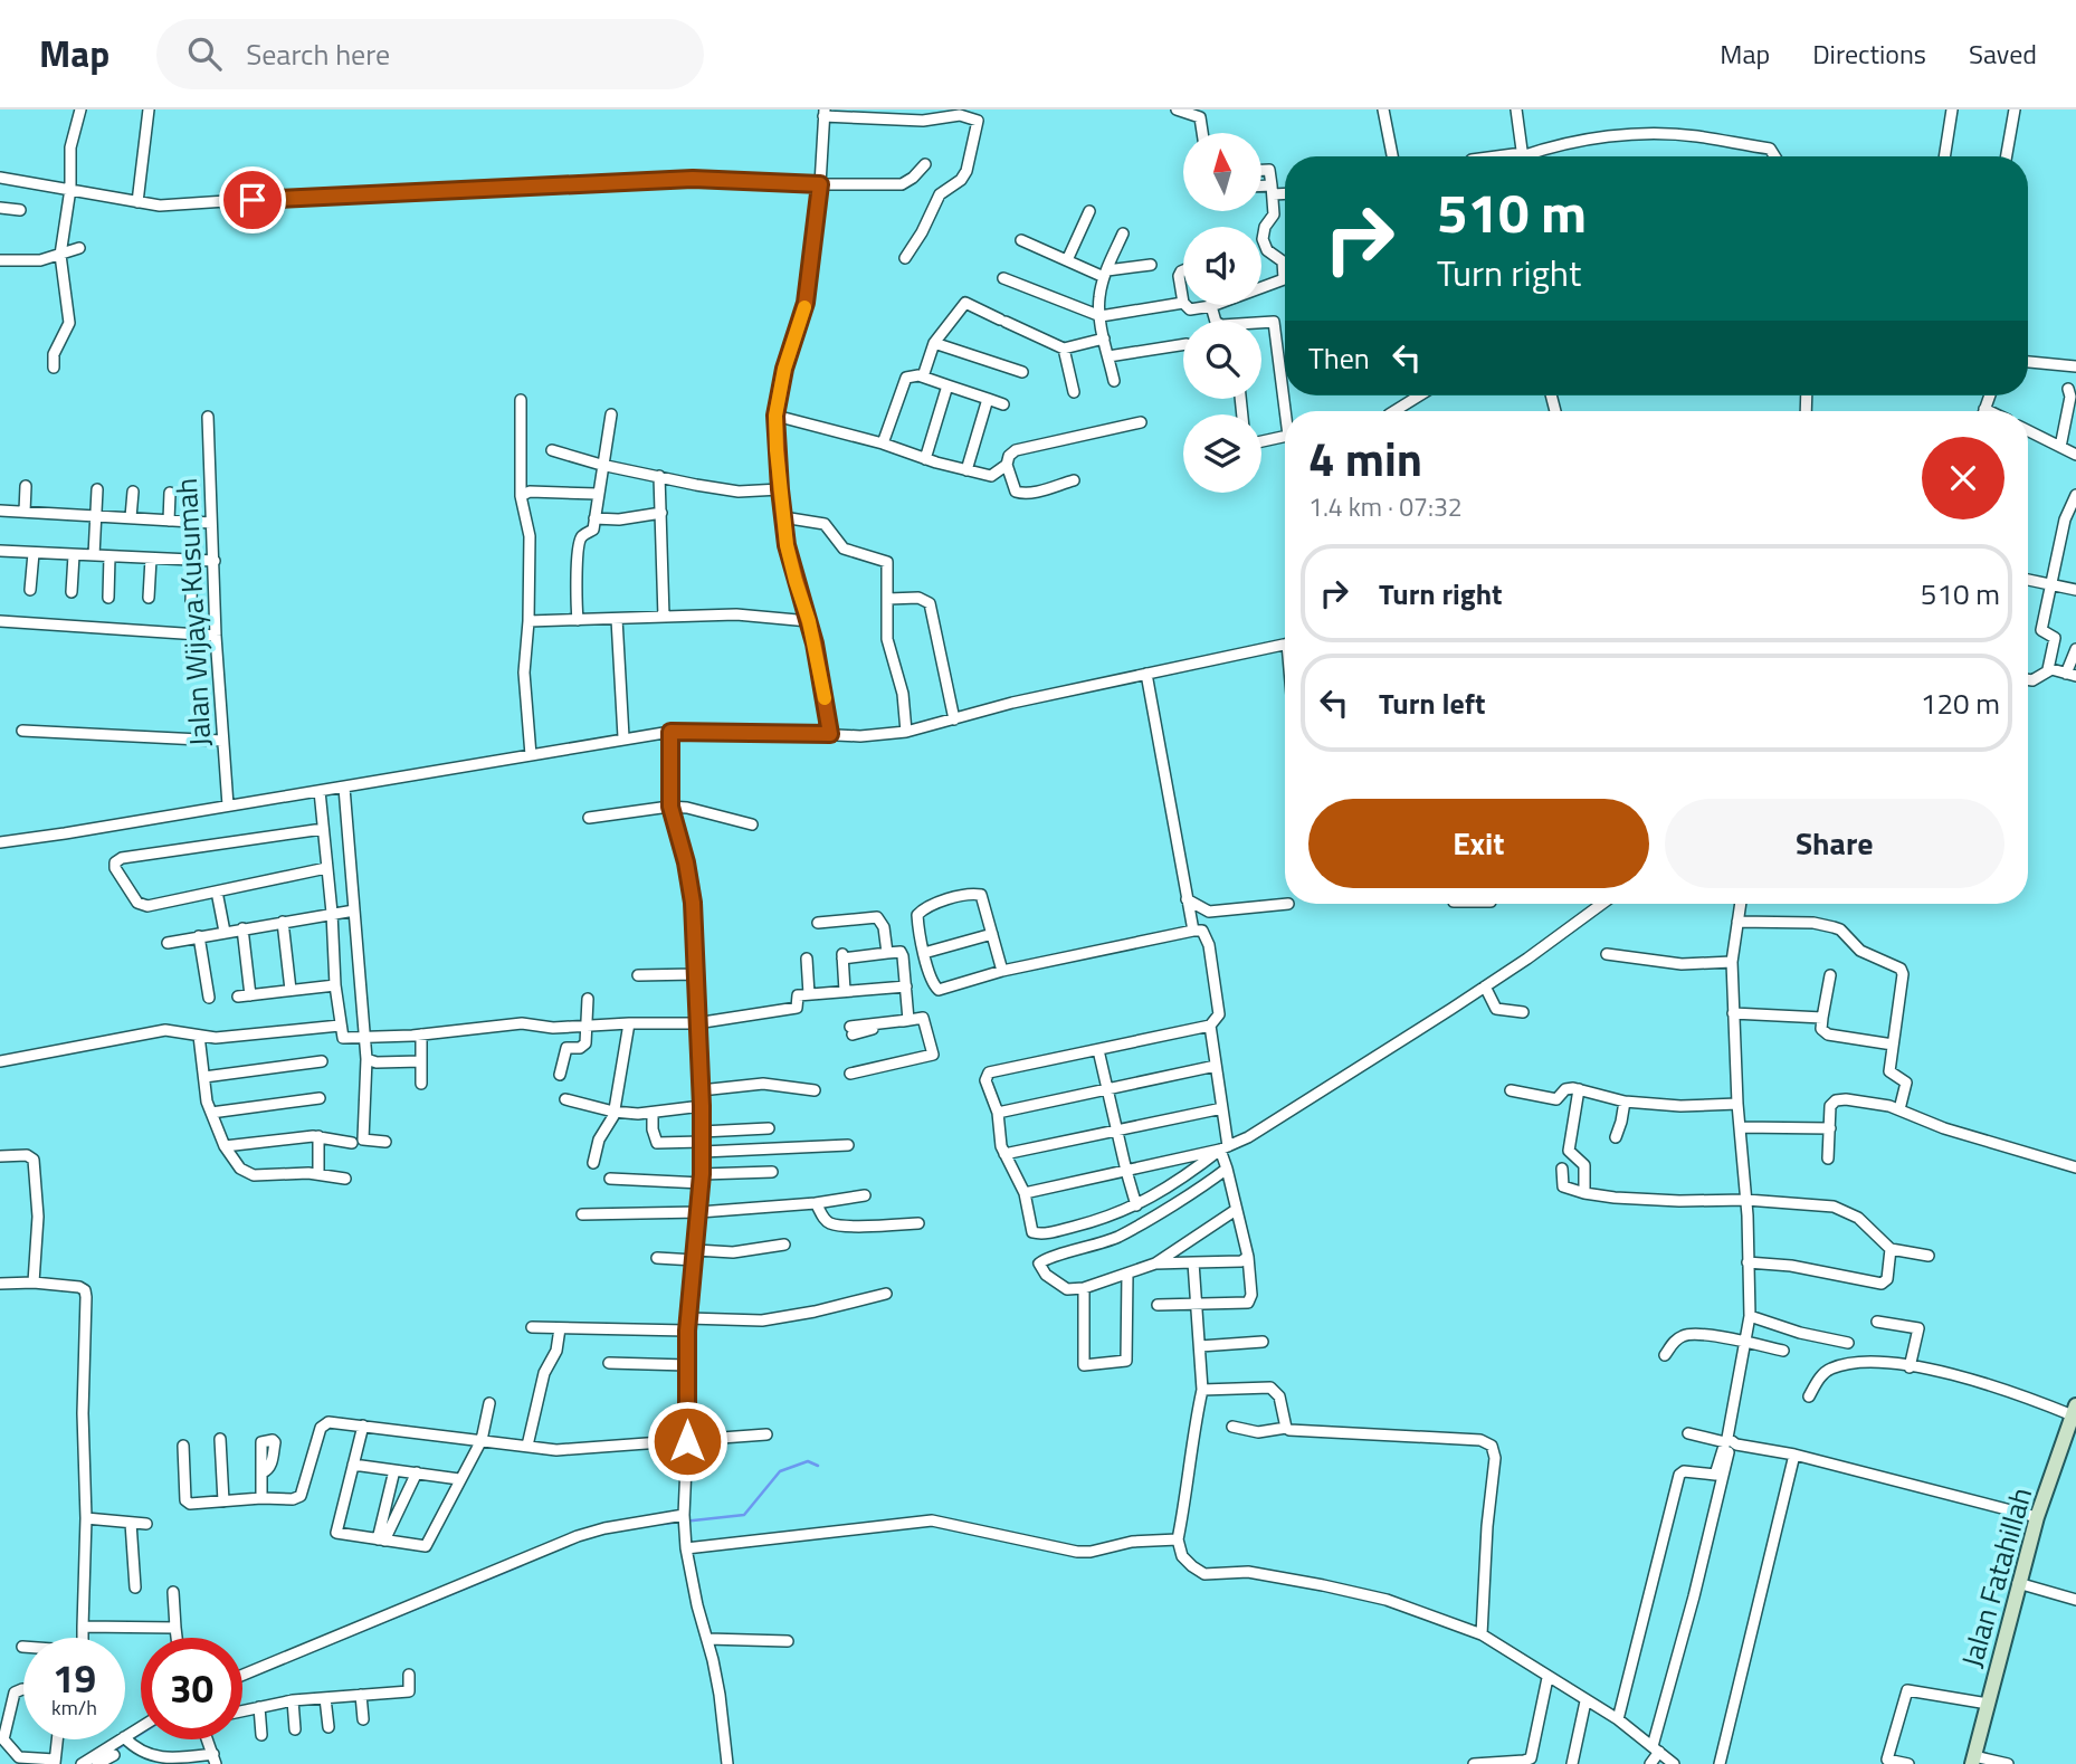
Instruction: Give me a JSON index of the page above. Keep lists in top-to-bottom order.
{
  "streets": {
    "street": ["Jalan Wijaya Kusumah", "Jalan Fatahillah"]
  },
  "north": "top",
  "page": {
    "header": "Map",
    "search": "Search here",
    "nav": ["Map", "Directions", "Saved"],
    "turn": ["510 m", "Turn right"],
    "then": "Then",
    "heading": ["4 min", "1.4 km · 07:32"],
    "list": [
      {
        "name": "Turn right",
        "value": "510 m"
      },
      {
        "name": "Turn left",
        "value": "120 m"
      }
    ],
    "buttons": ["Exit", "Share"],
    "speed": "19 km/h",
    "limit": "30"
  }
}
